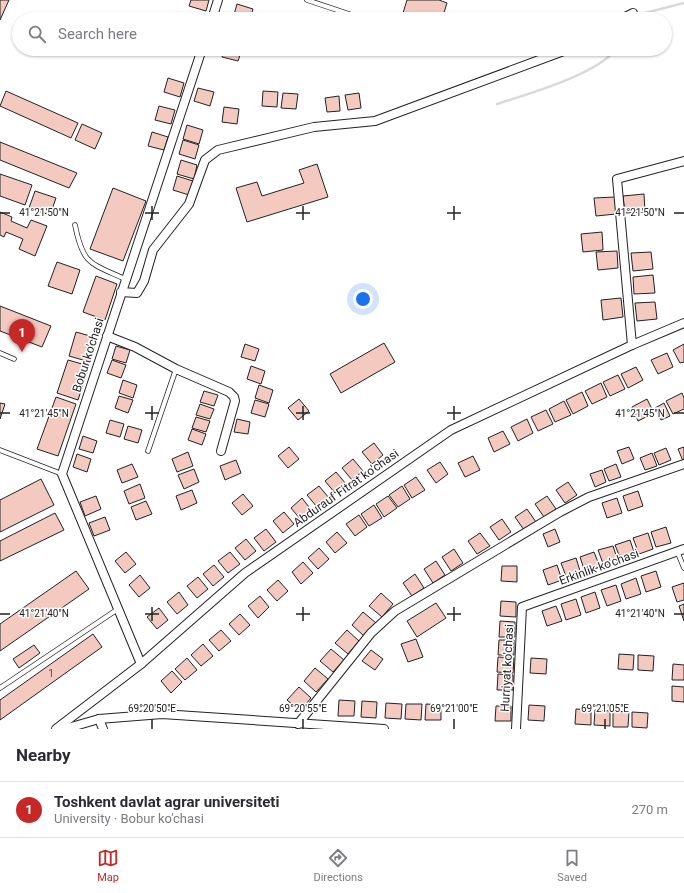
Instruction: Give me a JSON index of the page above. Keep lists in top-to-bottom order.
{
  "streets": {
    "street": [
      "Bobur ko'chasi",
      "Abdurauf Fitrat ko'chasi",
      "Erkinlik ko'chasi",
      "Hurriyat ko'chasi"
    ]
  },
  "crossings": [
    ["Erkinlik ko'chasi", "Hurriyat ko'chasi"]
  ],
  "house_numbers": ["1"],
  "page": {
    "search": "Search here",
    "pins": "1",
    "heading": "Nearby",
    "list": [
      {
        "mark": "1",
        "name": "Toshkent davlat agrar universiteti",
        "note": "University · Bobur ko'chasi",
        "value": "270 m"
      }
    ],
    "nav": ["Map", "Directions", "Saved"]
  },
  "coordinates": [
    "41°21'50\"N",
    "41°21'45\"N",
    "41°21'40\"N",
    "69°20'50\"E",
    "69°20'55\"E",
    "69°21'00\"E",
    "69°21'05\"E"
  ]
}
